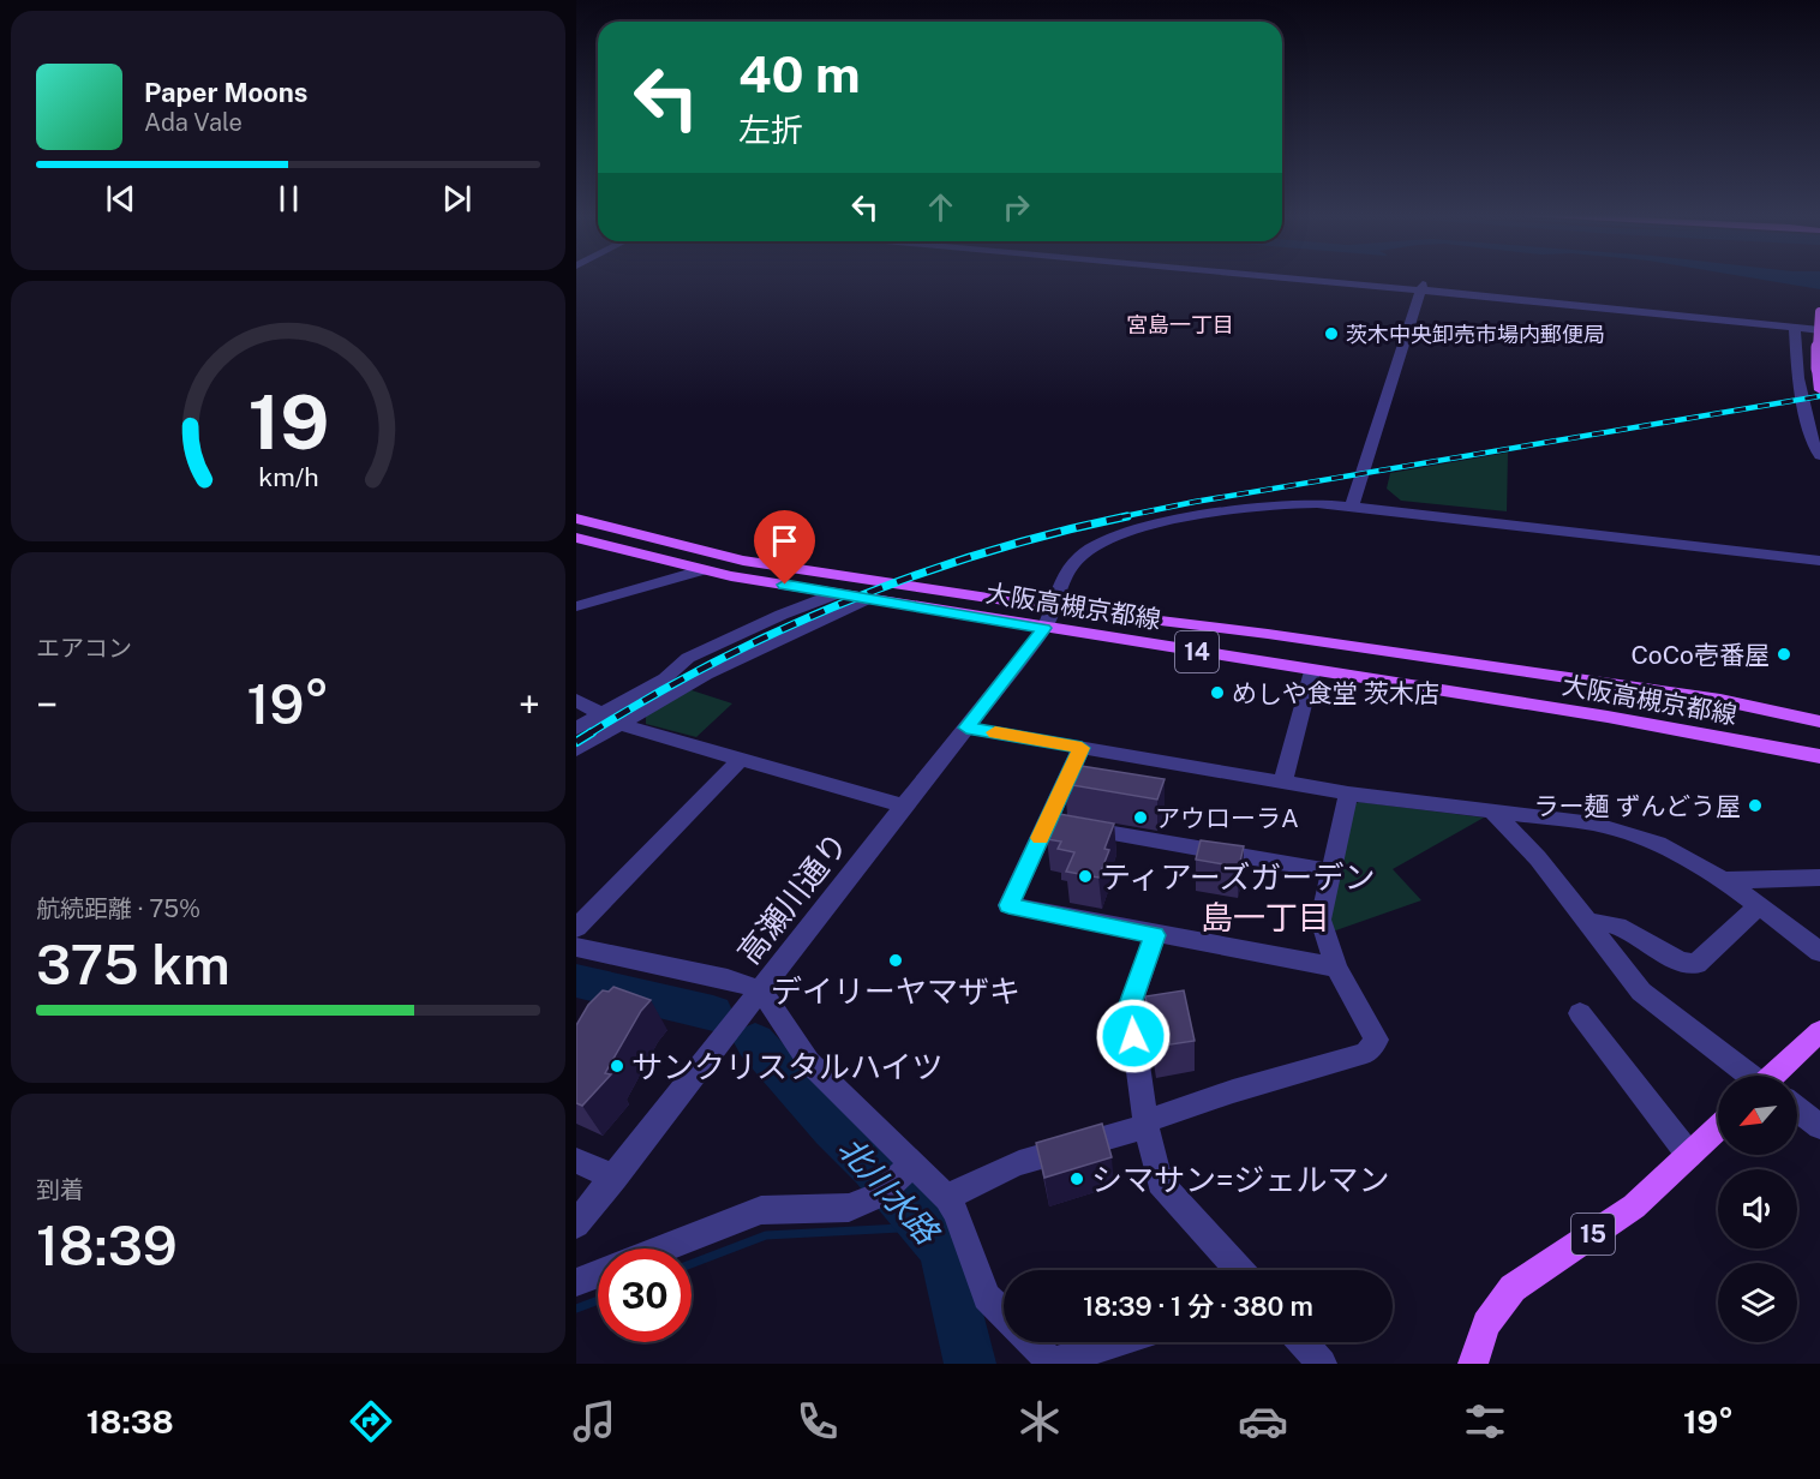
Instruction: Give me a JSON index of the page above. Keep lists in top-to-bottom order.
{
  "streets": {
    "main road": ["大阪高槻京都線", "14", "15"],
    "street": ["高瀬川通り"]
  },
  "crossings": [
    ["大阪高槻京都線", "高瀬川通り"]
  ],
  "districts": ["宮島一丁目", "島一丁目"],
  "water": ["北川水路"],
  "places": [
    "茨木中央卸売市場内郵便局",
    "CoCo壱番屋",
    "めしや食堂 茨木店",
    "ラー麺 ずんどう屋",
    "アウローラA",
    "ティアーズガーデン",
    "デイリーヤマザキ",
    "サンクリスタルハイツ",
    "シマサン=ジェルマン"
  ],
  "north": "bottom left",
  "page": {
    "turn": ["40 m", "左折"],
    "song": ["Paper Moons", "Ada Vale"],
    "tile": [
      "エアコン",
      ["航続距離 · 75%", "375 km"],
      ["到着", "18:39"]
    ],
    "heat": ["−", "19°", "+"],
    "limit": "30",
    "trip": "18:39 · 1 分 · 380 m",
    "tabs": ["18:38", "19°"],
    "gauge": ["19", "km/h"]
  }
}
